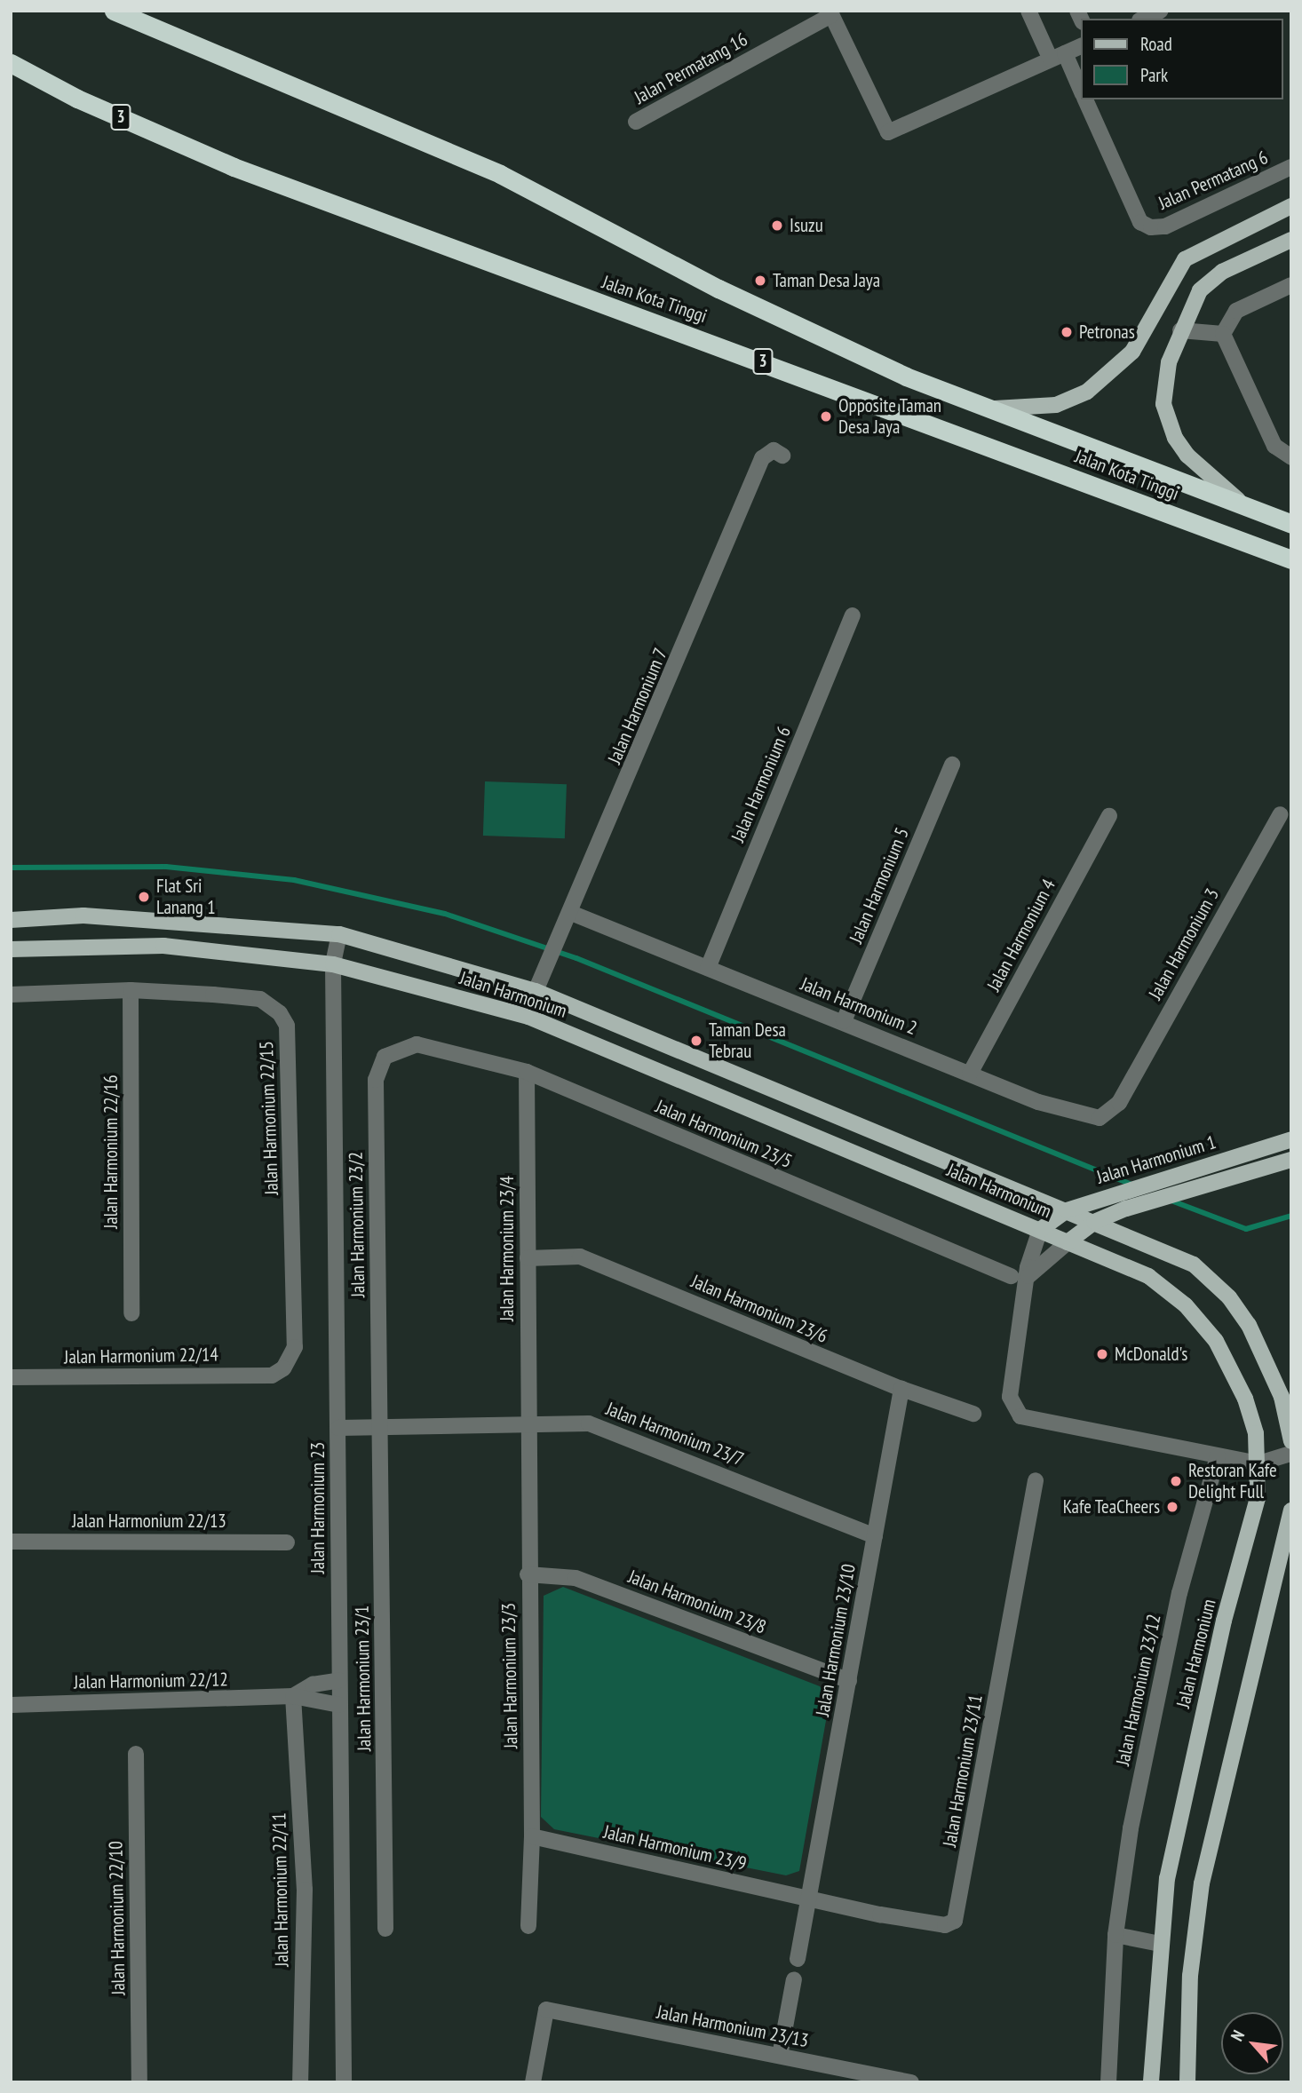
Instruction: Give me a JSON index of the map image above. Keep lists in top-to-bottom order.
{
  "streets": {
    "highway": ["3", "Jalan Kota Tinggi"],
    "main road": ["Jalan Harmonium", "Jalan Harmonium 1"],
    "street": [
      "Jalan Permatang 16",
      "Jalan Permatang 6",
      "Jalan Harmonium 7",
      "Jalan Harmonium 6",
      "Jalan Harmonium 5",
      "Jalan Harmonium 4",
      "Jalan Harmonium 3",
      "Jalan Harmonium 2",
      "Jalan Harmonium 22/15",
      "Jalan Harmonium 23/5",
      "Jalan Harmonium 22/16",
      "Jalan Harmonium 23/2",
      "Jalan Harmonium 23/4",
      "Jalan Harmonium 23/6",
      "Jalan Harmonium 22/14",
      "Jalan Harmonium 23/7",
      "Jalan Harmonium 23",
      "Jalan Harmonium 22/13",
      "Jalan Harmonium 23/8",
      "Jalan Harmonium 23/10",
      "Jalan Harmonium 23/3",
      "Jalan Harmonium 23/1",
      "Jalan Harmonium 22/12",
      "Jalan Harmonium 23/12",
      "Jalan Harmonium 23/11",
      "Jalan Harmonium 23/9",
      "Jalan Harmonium 22/11",
      "Jalan Harmonium 22/10",
      "Jalan Harmonium 23/13"
    ]
  },
  "crossings": [
    ["Jalan Harmonium 7", "Jalan Harmonium"],
    ["Jalan Harmonium 7", "Jalan Harmonium 2"],
    ["Jalan Harmonium 6", "Jalan Harmonium 2"],
    ["Jalan Harmonium 5", "Jalan Harmonium 2"],
    ["Jalan Harmonium 4", "Jalan Harmonium 2"],
    ["Jalan Harmonium 3", "Jalan Harmonium 2"],
    ["Jalan Harmonium", "Jalan Harmonium 1"],
    ["Jalan Harmonium", "Jalan Harmonium 23"],
    ["Jalan Harmonium 22/15", "Jalan Harmonium 22/16"],
    ["Jalan Harmonium 22/15", "Jalan Harmonium 22/14"],
    ["Jalan Harmonium 23/5", "Jalan Harmonium 23/2"],
    ["Jalan Harmonium 23/5", "Jalan Harmonium 23/4"],
    ["Jalan Harmonium 23/2", "Jalan Harmonium 23/7"],
    ["Jalan Harmonium 23/2", "Jalan Harmonium 23/1"],
    ["Jalan Harmonium 23/4", "Jalan Harmonium 23/6"],
    ["Jalan Harmonium 23/4", "Jalan Harmonium 23/7"],
    ["Jalan Harmonium 23/4", "Jalan Harmonium 23/3"],
    ["Jalan Harmonium 23/6", "Jalan Harmonium 23/10"],
    ["Jalan Harmonium 23/7", "Jalan Harmonium 23"],
    ["Jalan Harmonium 23/7", "Jalan Harmonium 23/10"],
    ["Jalan Harmonium 23/7", "Jalan Harmonium 23/3"],
    ["Jalan Harmonium 23/7", "Jalan Harmonium 23/1"],
    ["Jalan Harmonium 23", "Jalan Harmonium 22/12"],
    ["Jalan Harmonium 23/8", "Jalan Harmonium 23/10"],
    ["Jalan Harmonium 23/8", "Jalan Harmonium 23/3"],
    ["Jalan Harmonium 23/10", "Jalan Harmonium 23/11"],
    ["Jalan Harmonium 23/10", "Jalan Harmonium 23/9"],
    ["Jalan Harmonium 23/3", "Jalan Harmonium 23/9"],
    ["Jalan Harmonium 22/12", "Jalan Harmonium 22/11"],
    ["Jalan Harmonium 23/11", "Jalan Harmonium 23/9"]
  ],
  "places": [
    "Isuzu",
    "Taman Desa Jaya",
    "Petronas",
    "Opposite Taman Desa Jaya",
    "Flat Sri Lanang 1",
    "Taman Desa Tebrau",
    "McDonald's",
    "Restoran Kafe Delight Full",
    "Kafe TeaCheers"
  ],
  "legend": ["Road", "Park"],
  "north": "top left"
}
